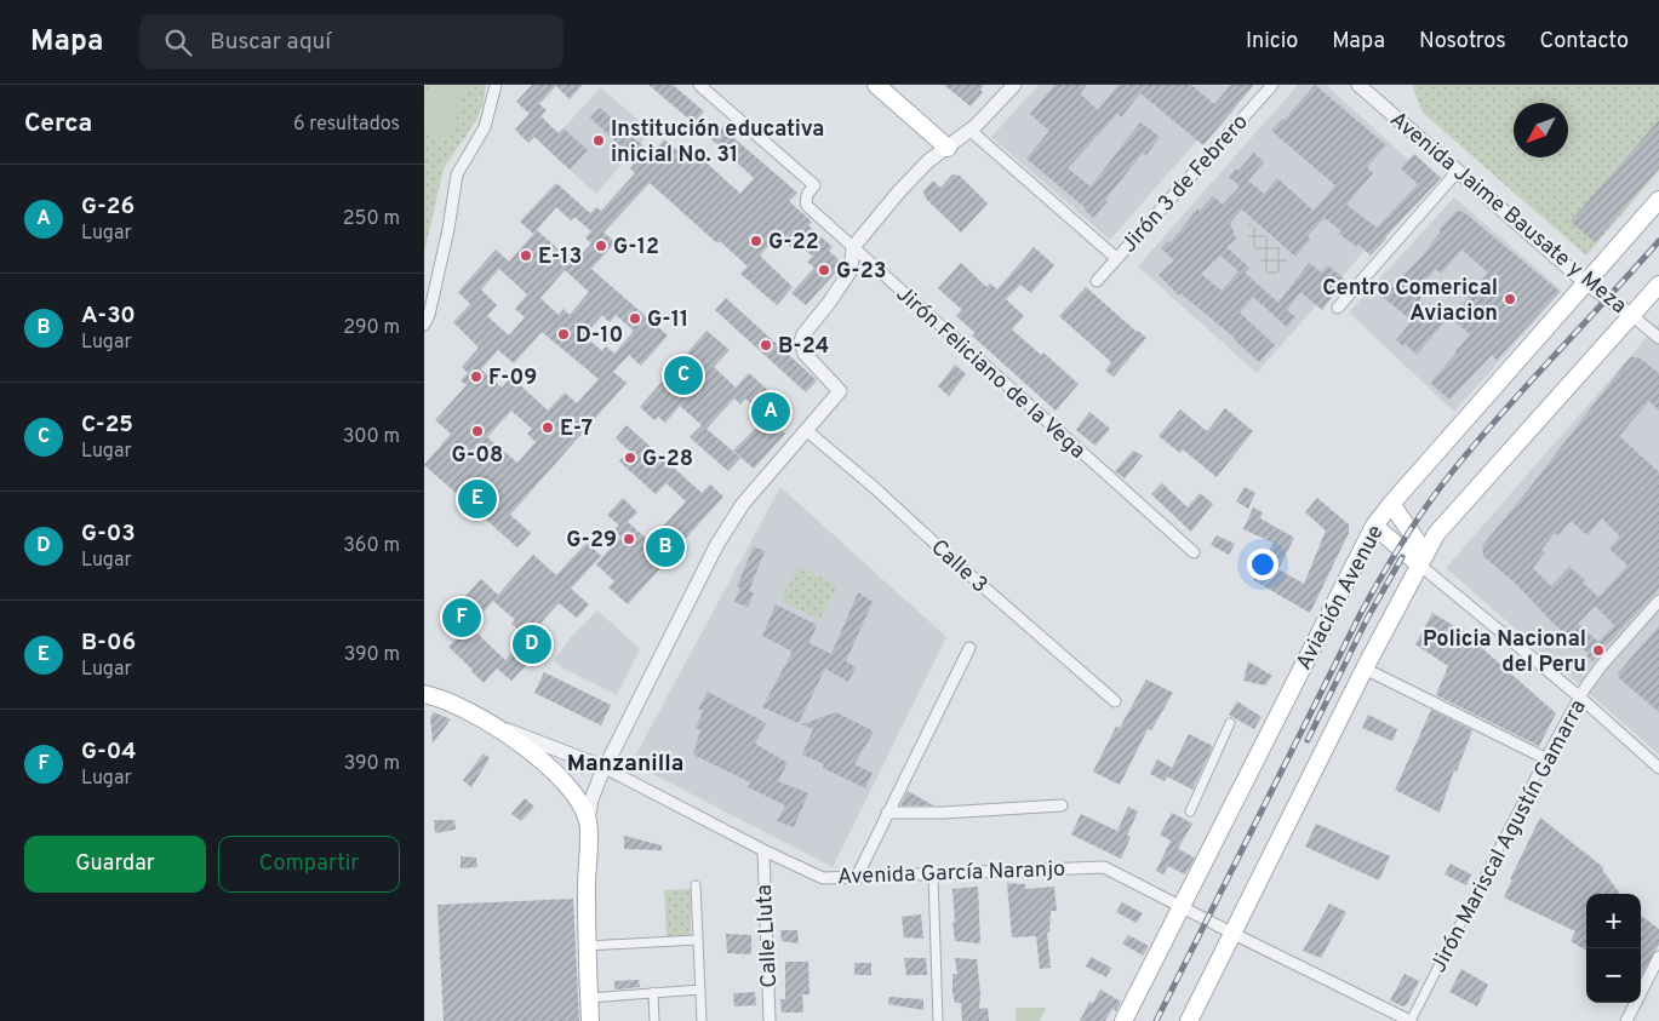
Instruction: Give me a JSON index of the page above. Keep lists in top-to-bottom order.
{
  "streets": {
    "main road": ["Aviación Avenue", "Avenida García Naranjo"],
    "street": [
      "Jirón 3 de Febrero",
      "Avenida Jaime Bausate y Meza",
      "Jirón Feliciano de la Vega",
      "Calle 3",
      "Jirón Mariscal Agustín Gamarra",
      "Calle Lluta"
    ]
  },
  "crossings": [
    ["Avenida Jaime Bausate y Meza", "Aviación Avenue"],
    ["Aviación Avenue", "Avenida García Naranjo"],
    ["Jirón Mariscal Agustín Gamarra", "Avenida García Naranjo"],
    ["Avenida García Naranjo", "Calle Lluta"]
  ],
  "districts": ["Manzanilla"],
  "places": [
    "Institución educativa inicial No. 31",
    "G-22",
    "G-12",
    "E-13",
    "G-23",
    "Centro Comerical Aviacion",
    "G-11",
    "D-10",
    "B-24",
    "F-09",
    "E-7",
    "G-08",
    "G-28",
    "G-29",
    "Policia Nacional del Peru"
  ],
  "north": "bottom left",
  "page": {
    "header": "Mapa",
    "search": "Buscar aquí",
    "nav": [
      "Inicio",
      "Mapa",
      "Nosotros",
      "Contacto"
    ],
    "heading": ["Cerca", "6 resultados"],
    "list": [
      {
        "mark": "A",
        "name": "G-26",
        "note": "Lugar",
        "value": "250 m"
      },
      {
        "mark": "B",
        "name": "A-30",
        "note": "Lugar",
        "value": "290 m"
      },
      {
        "mark": "C",
        "name": "C-25",
        "note": "Lugar",
        "value": "300 m"
      },
      {
        "mark": "D",
        "name": "G-03",
        "note": "Lugar",
        "value": "360 m"
      },
      {
        "mark": "E",
        "name": "B-06",
        "note": "Lugar",
        "value": "390 m"
      },
      {
        "mark": "F",
        "name": "G-04",
        "note": "Lugar",
        "value": "390 m"
      }
    ],
    "pins": [
      "C",
      "A",
      "E",
      "B",
      "F",
      "D"
    ],
    "buttons": ["Guardar", "Compartir"],
    "map_buttons": ["+", "−"]
  }
}
